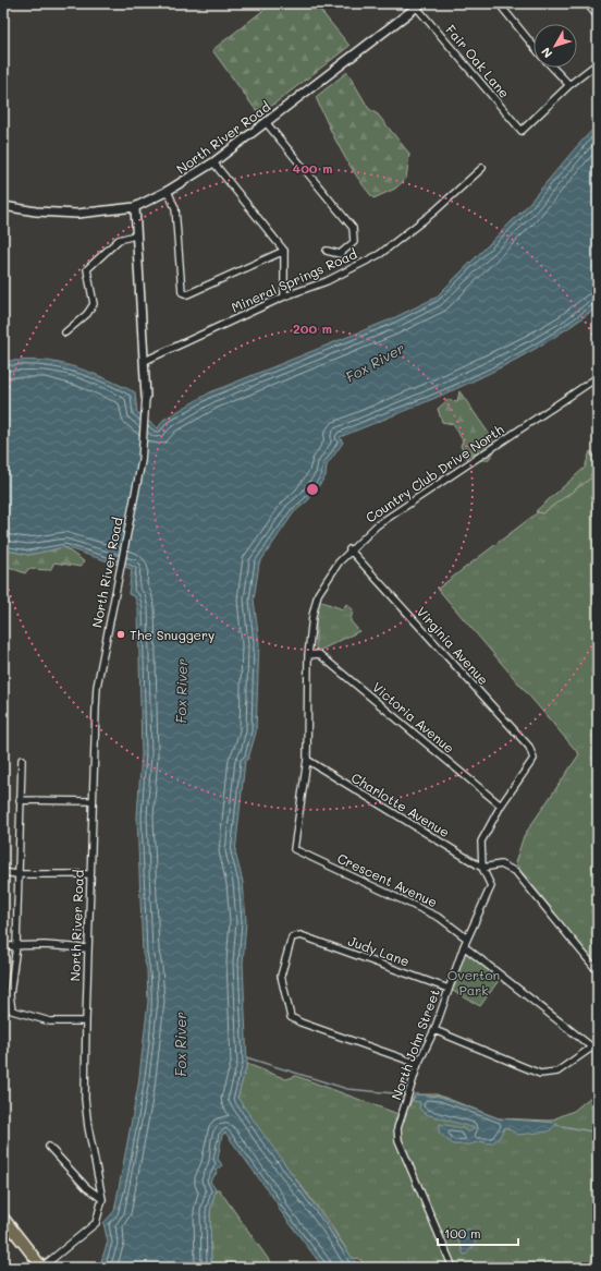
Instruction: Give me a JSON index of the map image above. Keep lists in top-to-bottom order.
{
  "streets": {
    "street": [
      "Fair Oak Lane",
      "North River Road",
      "Mineral Springs Road",
      "Country Club Drive North",
      "Virginia Avenue",
      "Victoria Avenue",
      "Charlotte Avenue",
      "Crescent Avenue",
      "Judy Lane",
      "North John Street"
    ]
  },
  "crossings": [
    ["Fair Oak Lane", "North River Road"],
    ["North River Road", "Mineral Springs Road"],
    ["Country Club Drive North", "Virginia Avenue"],
    ["Country Club Drive North", "Victoria Avenue"],
    ["Country Club Drive North", "Charlotte Avenue"],
    ["Country Club Drive North", "Crescent Avenue"],
    ["Virginia Avenue", "North John Street"],
    ["Victoria Avenue", "North John Street"],
    ["Charlotte Avenue", "North John Street"],
    ["Crescent Avenue", "North John Street"],
    ["Judy Lane", "North John Street"]
  ],
  "water": ["Fox River"],
  "parks": ["Overton Park"],
  "places": ["The Snuggery"],
  "scale_bar": "100 m",
  "north": "bottom left",
  "rings": ["400 m", "200 m"]
}
